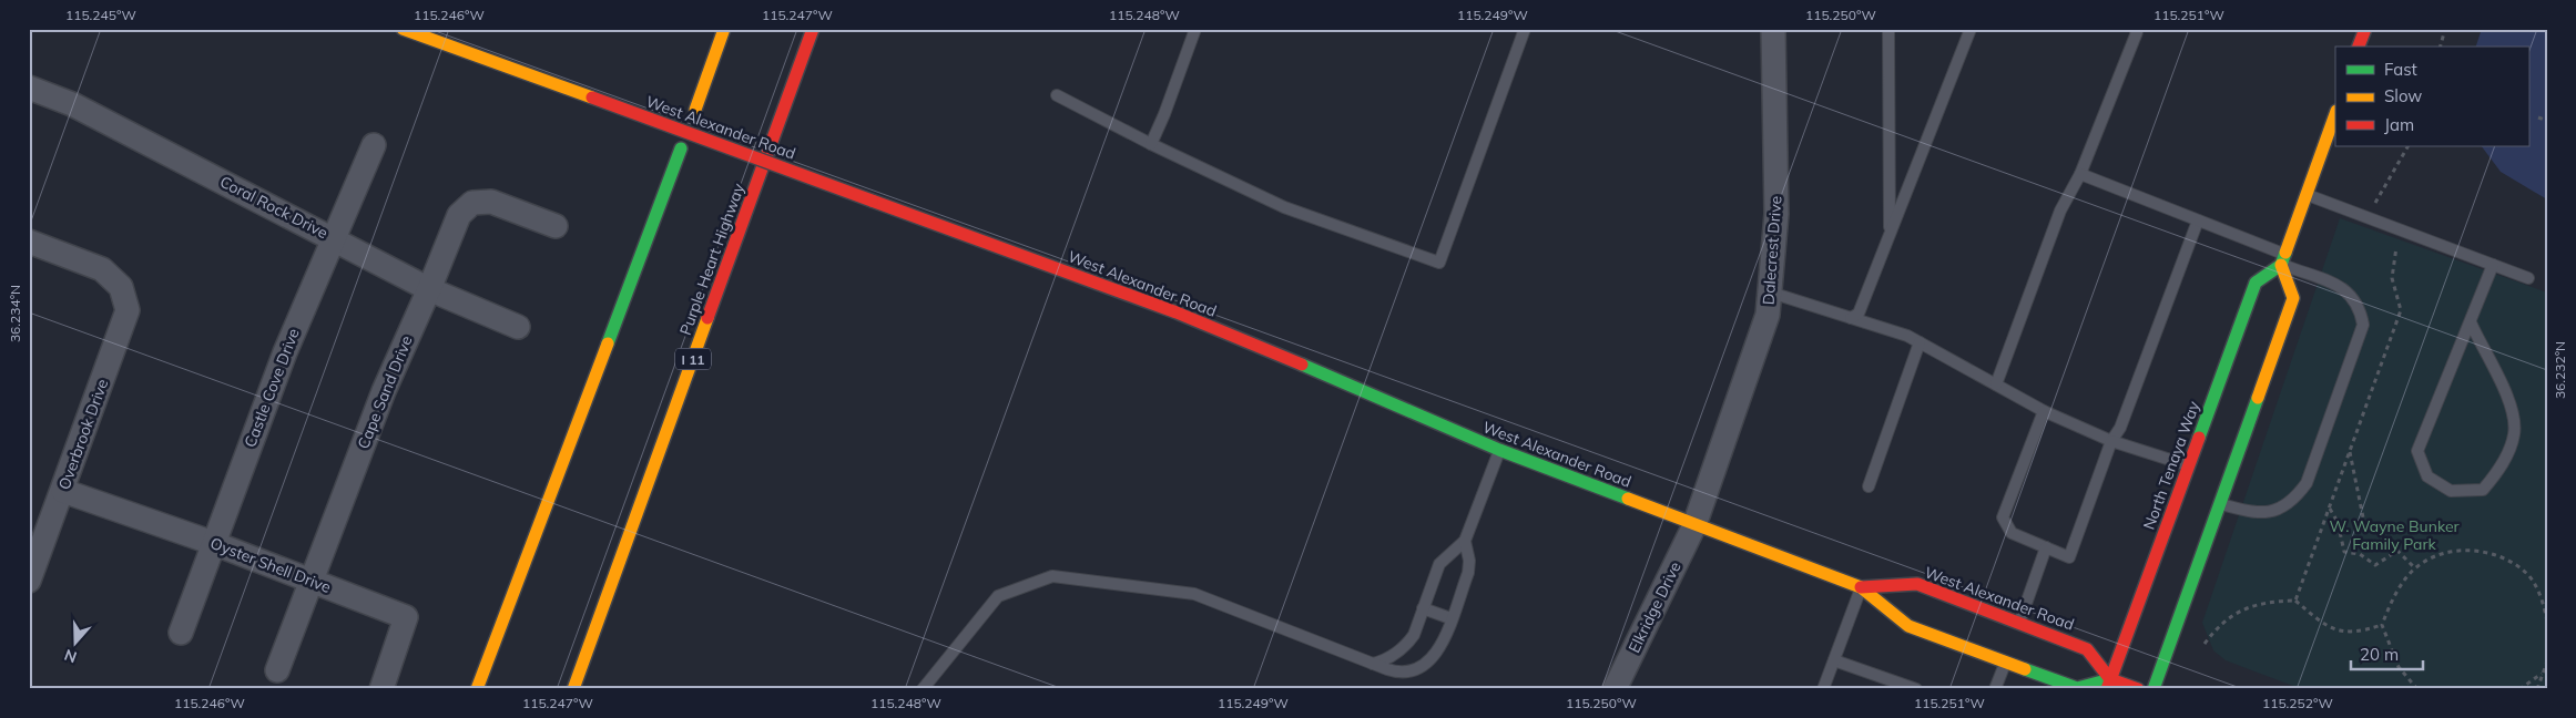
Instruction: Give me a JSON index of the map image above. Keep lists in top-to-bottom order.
{
  "streets": {
    "main road": [
      "West Alexander Road",
      "Purple Heart Highway",
      "I 11",
      "North Tenaya Way"
    ],
    "street": [
      "Coral Rock Drive",
      "Dalecrest Drive",
      "Castle Cove Drive",
      "Cape Sand Drive",
      "Overbrook Drive",
      "Oyster Shell Drive",
      "Elkridge Drive"
    ]
  },
  "crossings": [
    ["West Alexander Road", "Dalecrest Drive"],
    ["West Alexander Road", "North Tenaya Way"],
    ["West Alexander Road", "Elkridge Drive"],
    ["Coral Rock Drive", "Castle Cove Drive"],
    ["Coral Rock Drive", "Cape Sand Drive"],
    ["Dalecrest Drive", "Elkridge Drive"],
    ["Castle Cove Drive", "Oyster Shell Drive"],
    ["Cape Sand Drive", "Oyster Shell Drive"],
    ["Overbrook Drive", "Oyster Shell Drive"]
  ],
  "parks": ["W. Wayne Bunker Family Park"],
  "legend": ["Fast", "Slow", "Jam"],
  "scale_bar": "20 m",
  "north": "bottom",
  "coordinates": [
    "115.245°W",
    "115.246°W",
    "115.247°W",
    "115.248°W",
    "115.249°W",
    "115.250°W",
    "115.251°W",
    "36.234°N",
    "36.232°N",
    "115.252°W"
  ]
}
